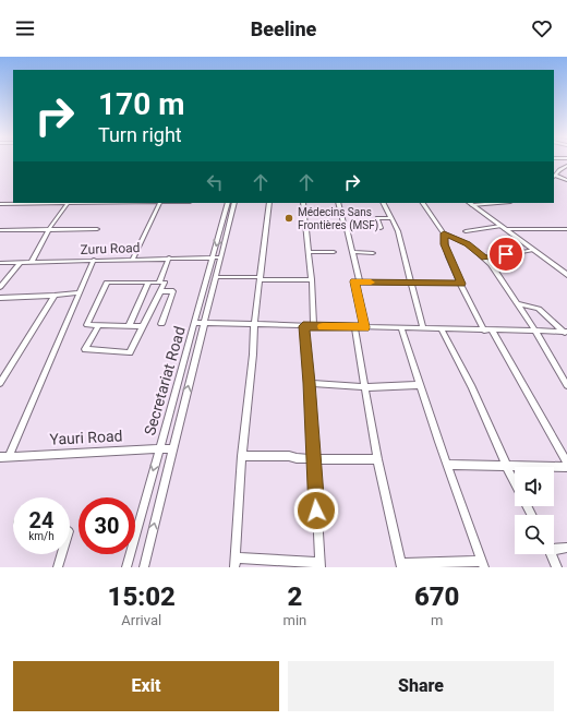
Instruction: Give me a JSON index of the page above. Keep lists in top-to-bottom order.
{
  "streets": {
    "street": ["Zuru Road", "Secretariat Road", "Yauri Road"]
  },
  "crossings": [
    ["Zuru Road", "Secretariat Road"],
    ["Secretariat Road", "Yauri Road"]
  ],
  "places": ["Médecins Sans Frontières (MSF)"],
  "page": {
    "header": "Beeline",
    "turn": ["170 m", "Turn right"],
    "speed": "24 km/h",
    "limit": "30",
    "eta": [
      "15:02",
      "Arrival",
      "2",
      "min",
      "670",
      "m"
    ],
    "buttons": ["Exit", "Share"]
  }
}
